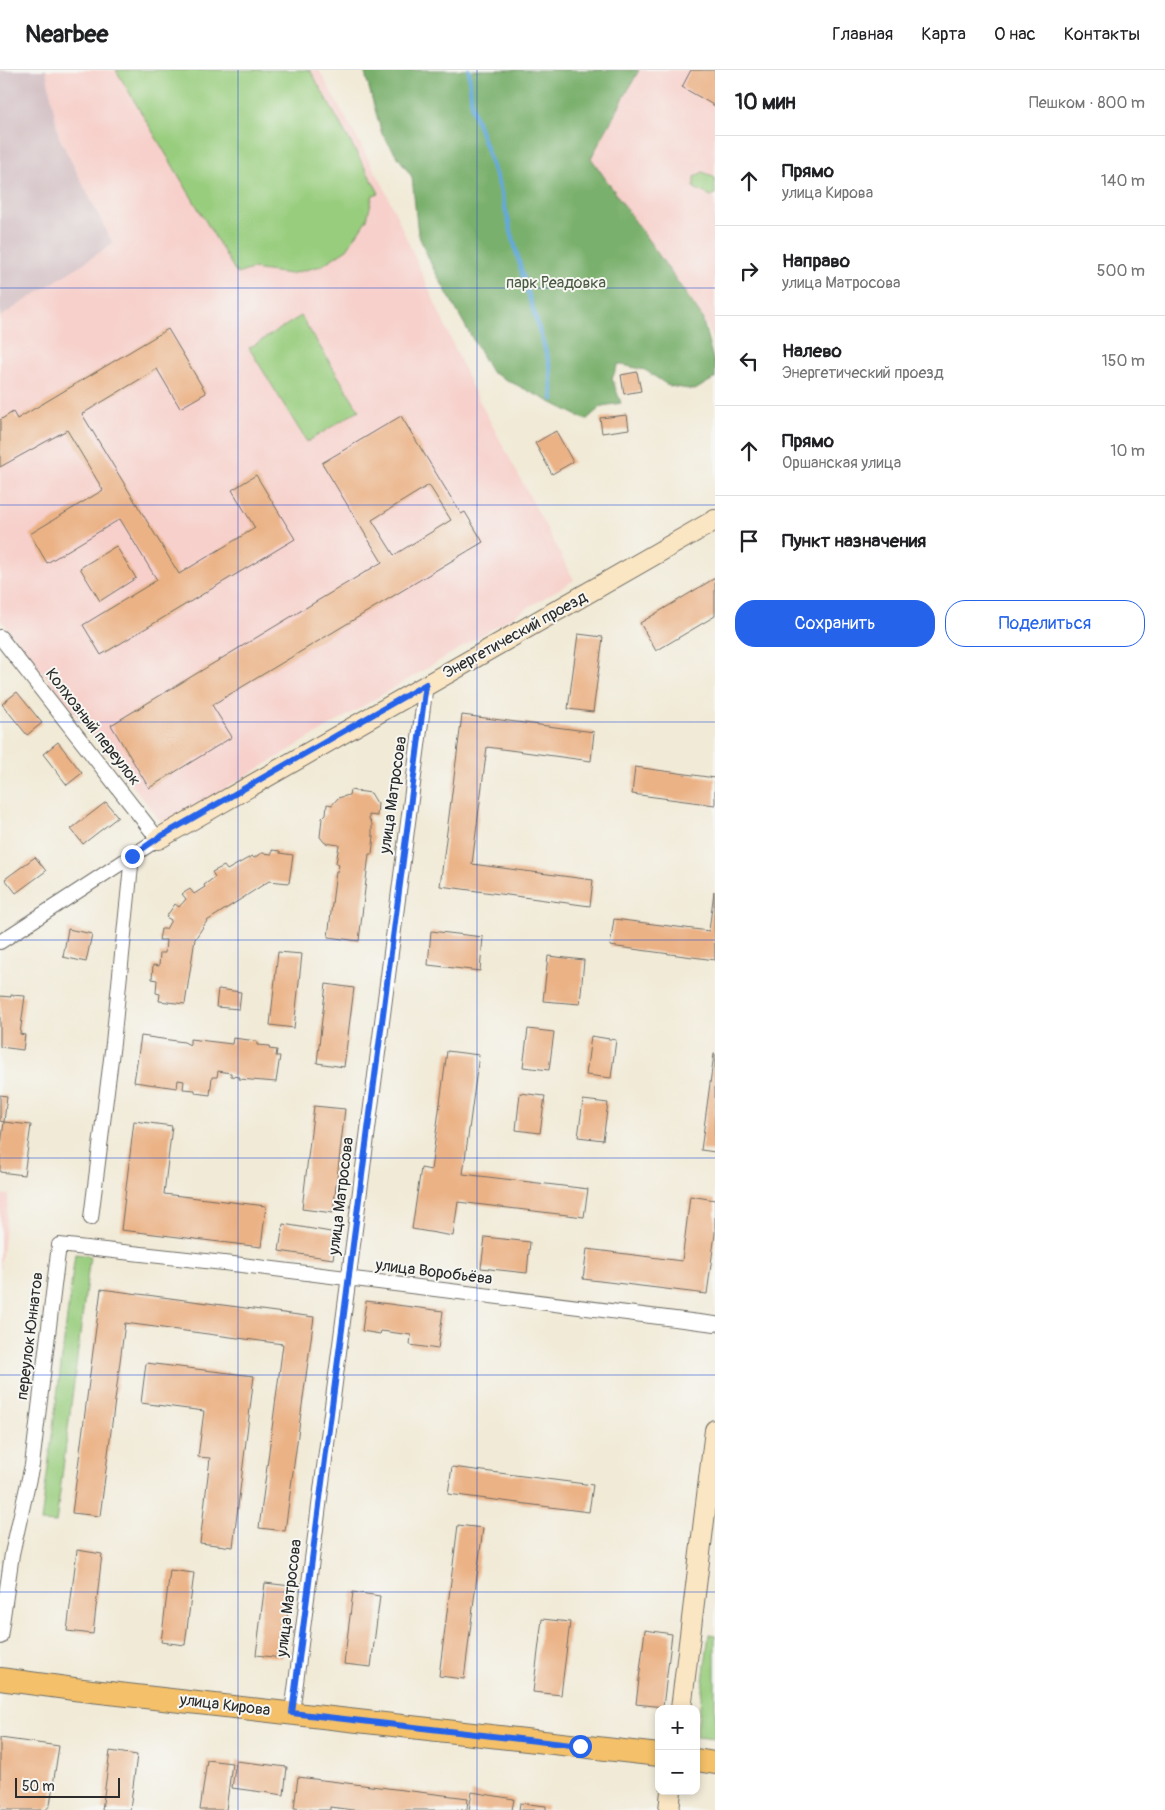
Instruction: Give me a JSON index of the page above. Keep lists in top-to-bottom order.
{
  "streets": {
    "main road": ["улица Кирова"],
    "street": [
      "Энергетический проезд",
      "Колхозный переулок",
      "улица Матросова",
      "улица Воробьёва",
      "переулок Юннатов"
    ]
  },
  "crossings": [
    ["Энергетический проезд", "Колхозный переулок"],
    ["Энергетический проезд", "улица Матросова"],
    ["улица Матросова", "улица Воробьёва"],
    ["улица Матросова", "улица Кирова"],
    ["улица Воробьёва", "переулок Юннатов"]
  ],
  "parks": ["парк Реадовка"],
  "scale_bar": "50 m",
  "page": {
    "header": "Nearbee",
    "nav": [
      "Главная",
      "Карта",
      "О нас",
      "Контакты"
    ],
    "heading": ["10 мин", "Пешком · 800 m"],
    "list": [
      ["Прямо", "улица Кирова", "140 m"],
      ["Направо", "улица Матросова", "500 m"],
      ["Налево", "Энергетический проезд", "150 m"],
      ["Прямо", "Оршанская улица", "10 m"],
      "Пункт назначения"
    ],
    "buttons": ["Сохранить", "Поделиться"],
    "map_buttons": ["+", "−"],
    "scale": "50 m"
  }
}
